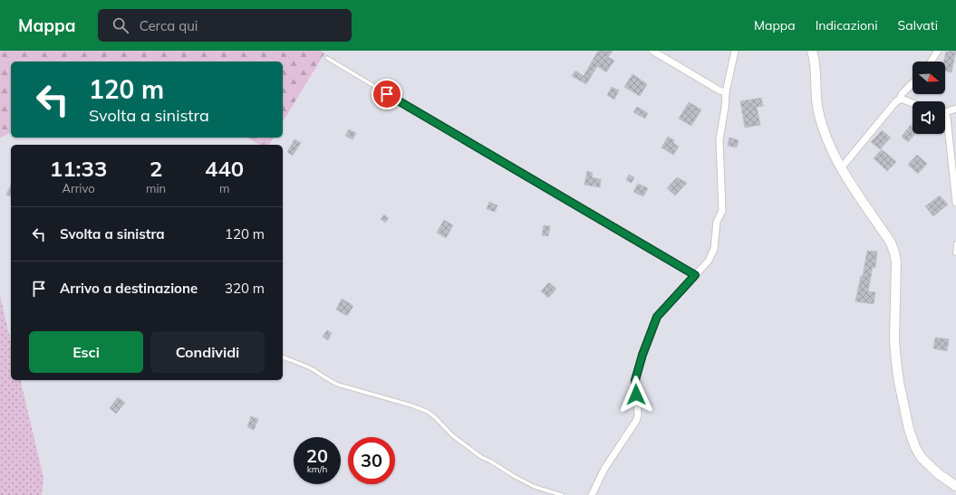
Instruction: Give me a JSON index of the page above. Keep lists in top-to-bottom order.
{
  "north": "right",
  "page": {
    "header": "Mappa",
    "search": "Cerca qui",
    "nav": ["Mappa", "Indicazioni", "Salvati"],
    "turn": ["120 m", "Svolta a sinistra"],
    "eta": [
      "11:33",
      "Arrivo",
      "2",
      "min",
      "440",
      "m"
    ],
    "list": [
      {
        "name": "Svolta a sinistra",
        "value": "120 m"
      },
      {
        "name": "Arrivo a destinazione",
        "value": "320 m"
      }
    ],
    "buttons": ["Esci", "Condividi"],
    "speed": "20 km/h",
    "limit": "30"
  }
}
